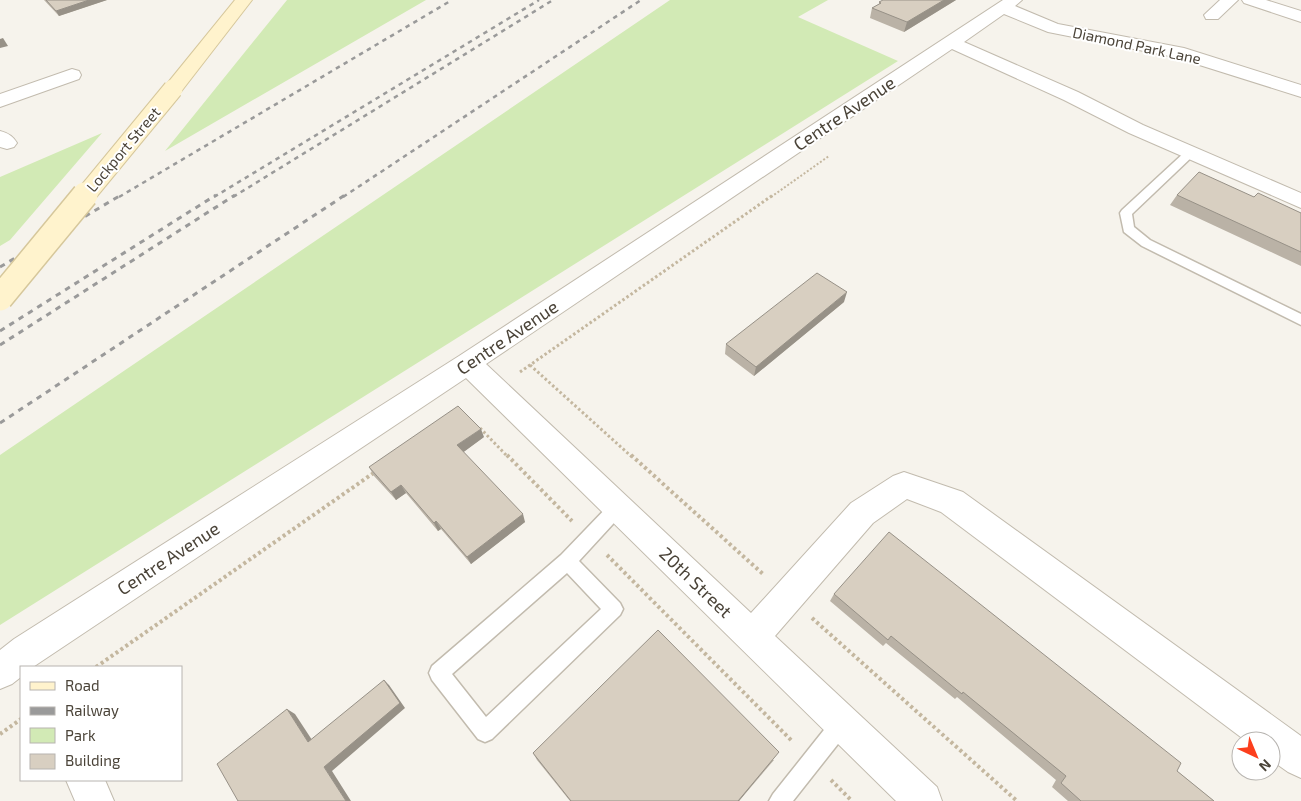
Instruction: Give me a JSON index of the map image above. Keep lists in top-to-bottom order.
{
  "streets": {
    "street": [
      "Diamond Park Lane",
      "Centre Avenue",
      "Lockport Street",
      "20th Street"
    ]
  },
  "crossings": [
    ["Diamond Park Lane", "Centre Avenue"],
    ["Centre Avenue", "20th Street"]
  ],
  "legend": [
    "Road",
    "Railway",
    "Park",
    "Building"
  ],
  "north": "bottom right"
}
